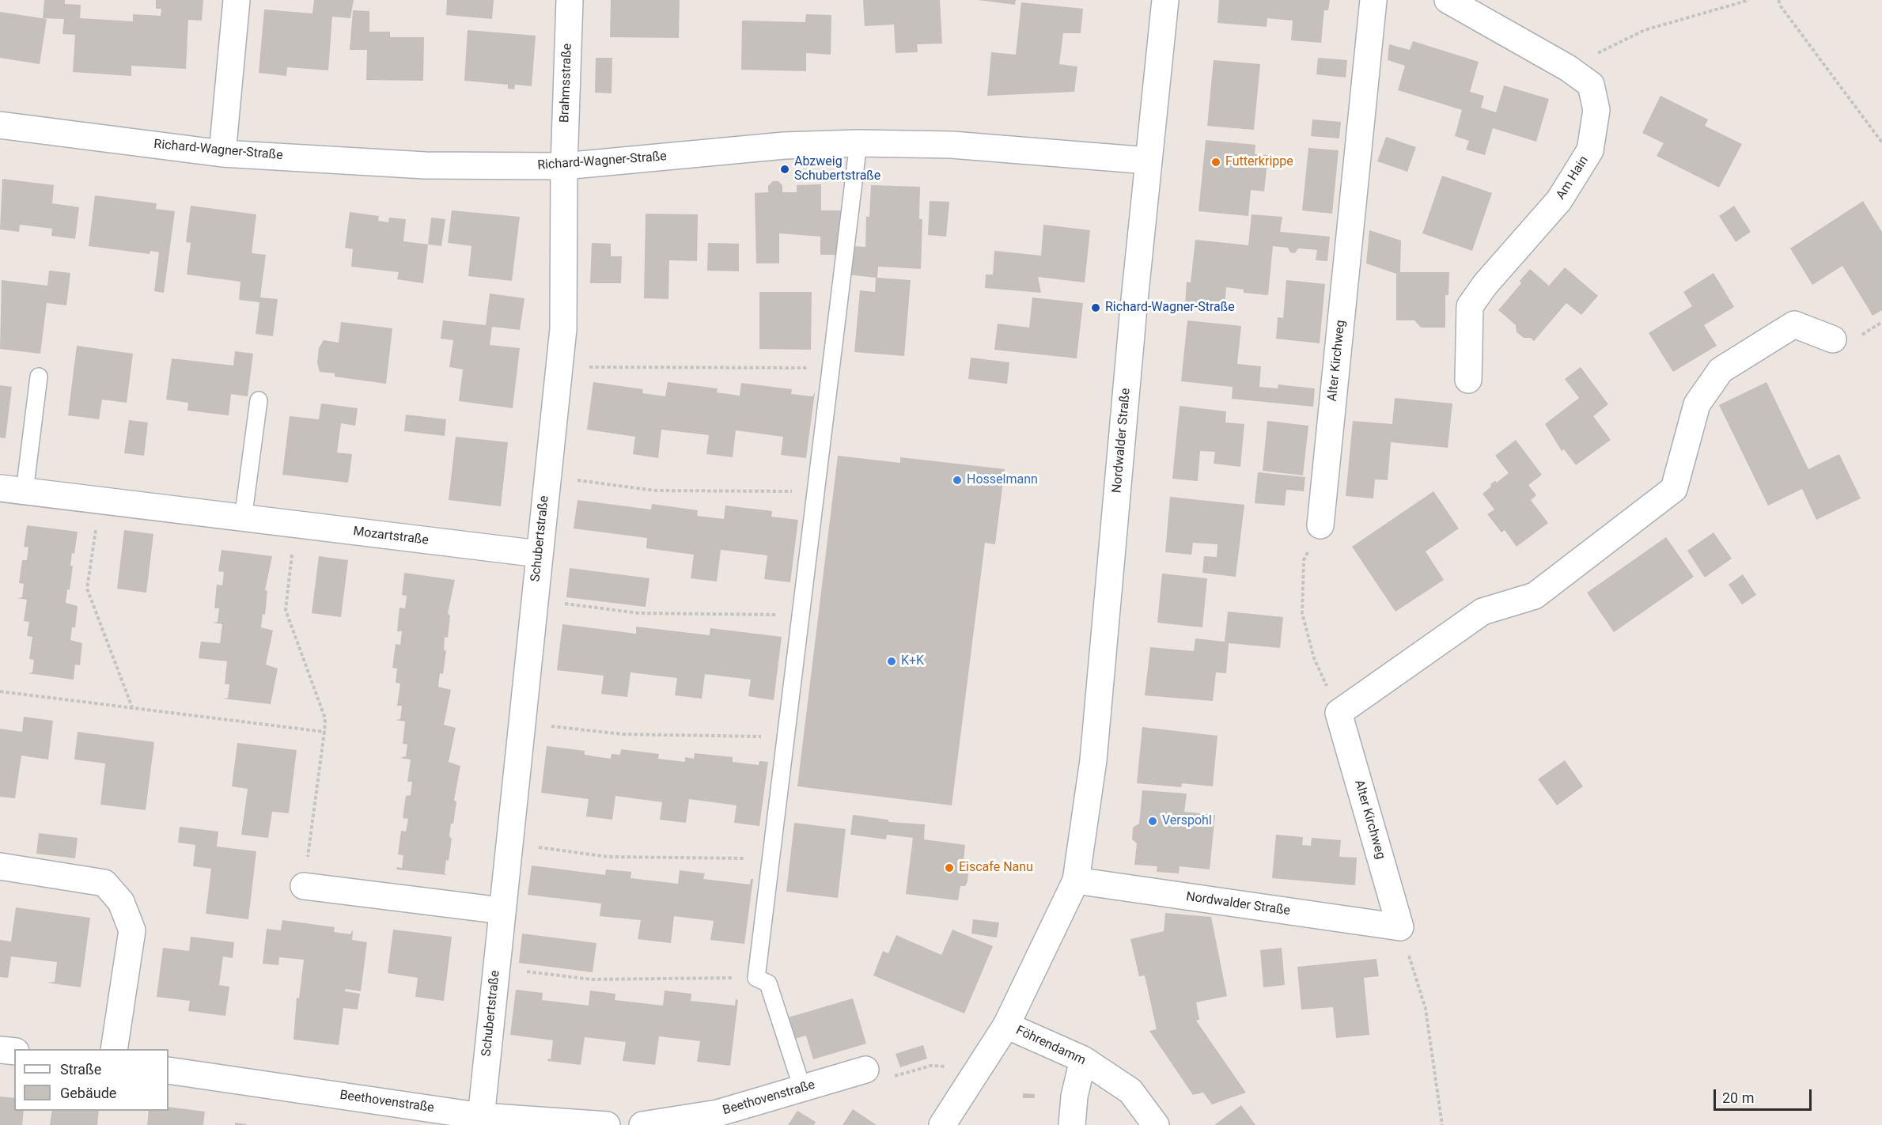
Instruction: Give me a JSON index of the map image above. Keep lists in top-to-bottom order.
{
  "streets": {
    "street": [
      "Brahmsstraße",
      "Richard-Wagner-Straße",
      "Am Hain",
      "Alter Kirchweg",
      "Nordwalder Straße",
      "Mozartstraße",
      "Schubertstraße",
      "Föhrendamm",
      "Beethovenstraße"
    ]
  },
  "crossings": [
    ["Brahmsstraße", "Richard-Wagner-Straße"],
    ["Brahmsstraße", "Schubertstraße"],
    ["Richard-Wagner-Straße", "Nordwalder Straße"],
    ["Richard-Wagner-Straße", "Schubertstraße"],
    ["Alter Kirchweg", "Nordwalder Straße"],
    ["Nordwalder Straße", "Föhrendamm"],
    ["Mozartstraße", "Schubertstraße"],
    ["Schubertstraße", "Beethovenstraße"]
  ],
  "places": [
    "Futterkrippe",
    "Abzweig Schubertstraße",
    "Richard-Wagner-Straße",
    "Hosselmann",
    "K+K",
    "Verspohl",
    "Eiscafe Nanu"
  ],
  "legend": ["Straße", "Gebäude"],
  "scale_bar": "20 m"
}
